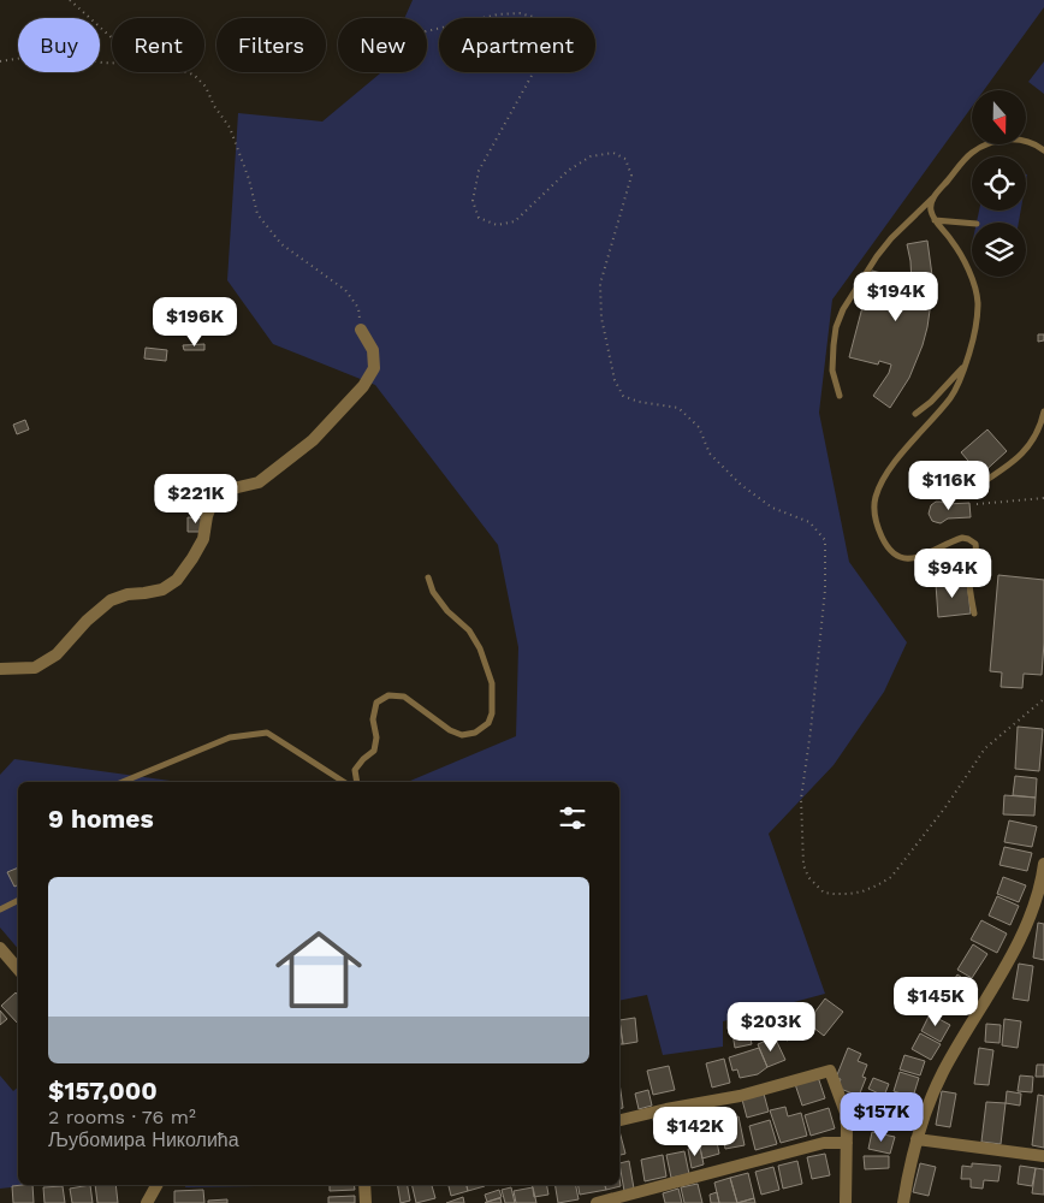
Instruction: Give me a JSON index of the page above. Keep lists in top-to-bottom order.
{
  "north": "bottom",
  "page": {
    "chip": [
      "Buy",
      "Rent",
      "Filters",
      "New",
      "Apartment"
    ],
    "price": [
      "$194K",
      "$196K",
      "$116K",
      "$221K",
      "$94K",
      "$145K",
      "$203K",
      "$157K",
      "$142K"
    ],
    "heading": "9 homes",
    "list": [
      {
        "name": "$157,000",
        "note": "2 rooms · 76 m² · Љубомира Николића"
      }
    ]
  }
}
